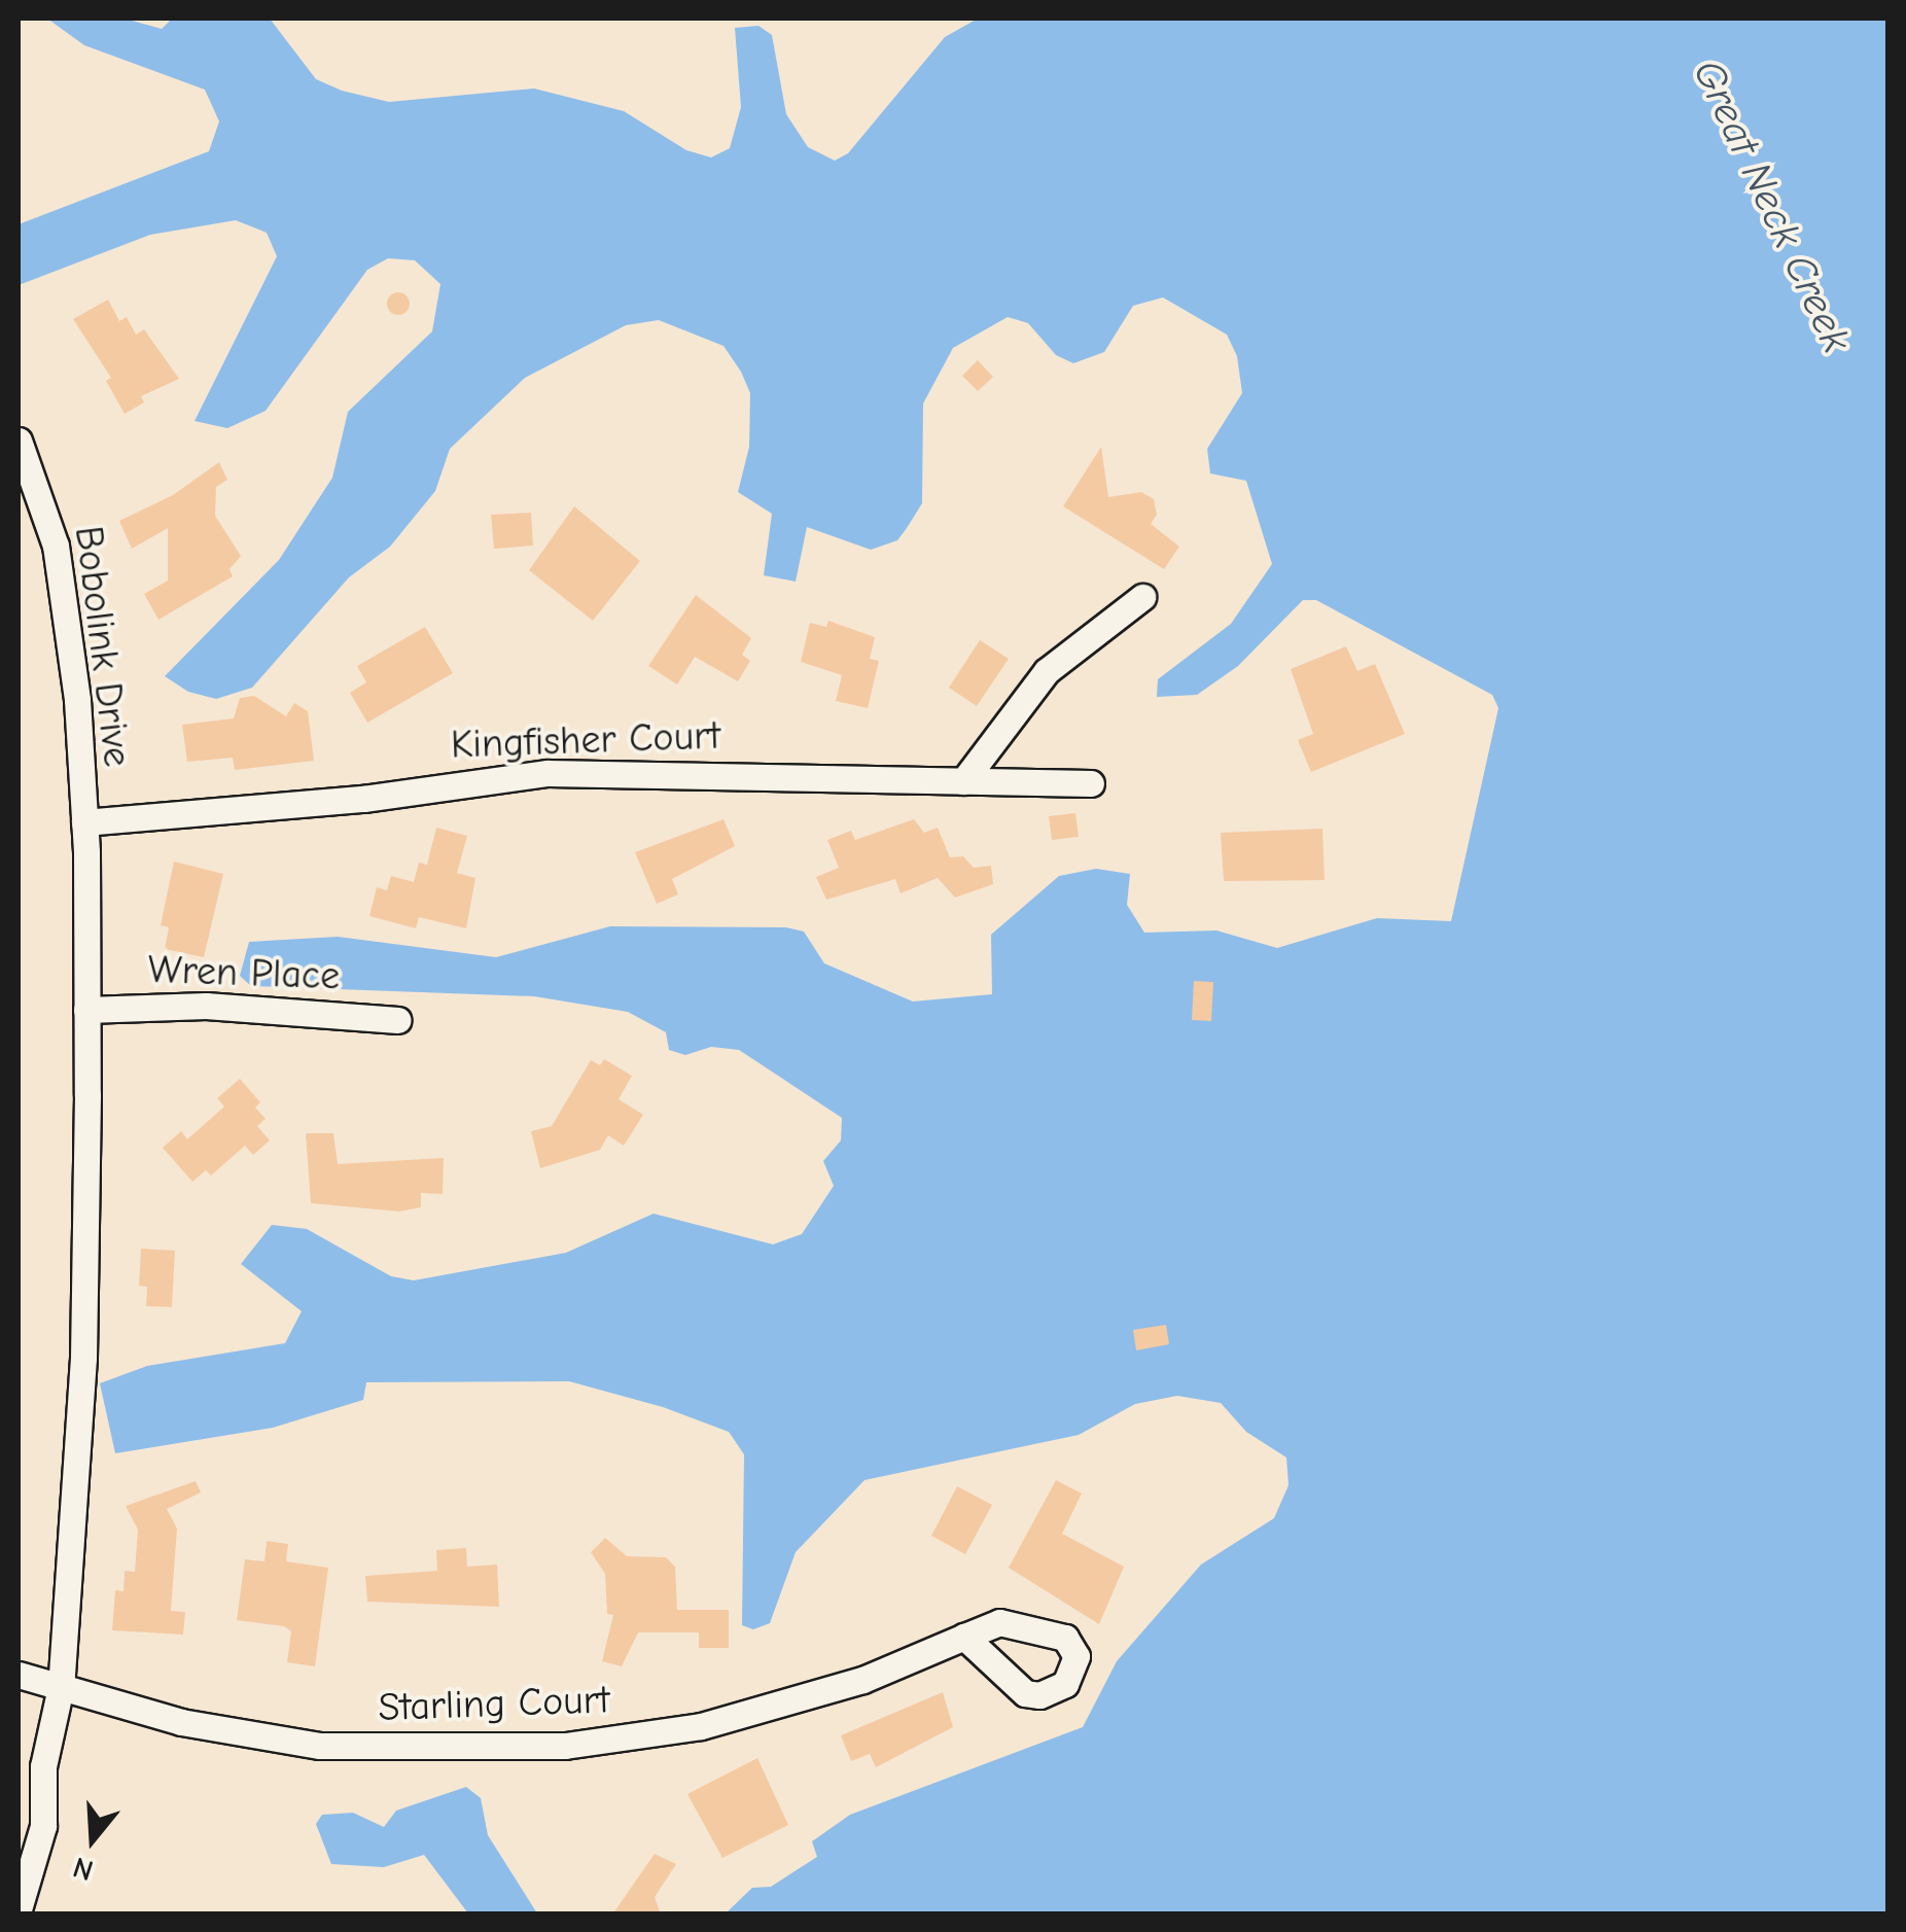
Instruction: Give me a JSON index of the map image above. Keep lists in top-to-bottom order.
{
  "streets": {
    "street": [
      "Bobolink Drive",
      "Kingfisher Court",
      "Wren Place",
      "Starling Court"
    ]
  },
  "crossings": [
    ["Bobolink Drive", "Kingfisher Court"],
    ["Bobolink Drive", "Wren Place"],
    ["Bobolink Drive", "Starling Court"]
  ],
  "water": ["Great Neck Creek"],
  "north": "bottom"
}
